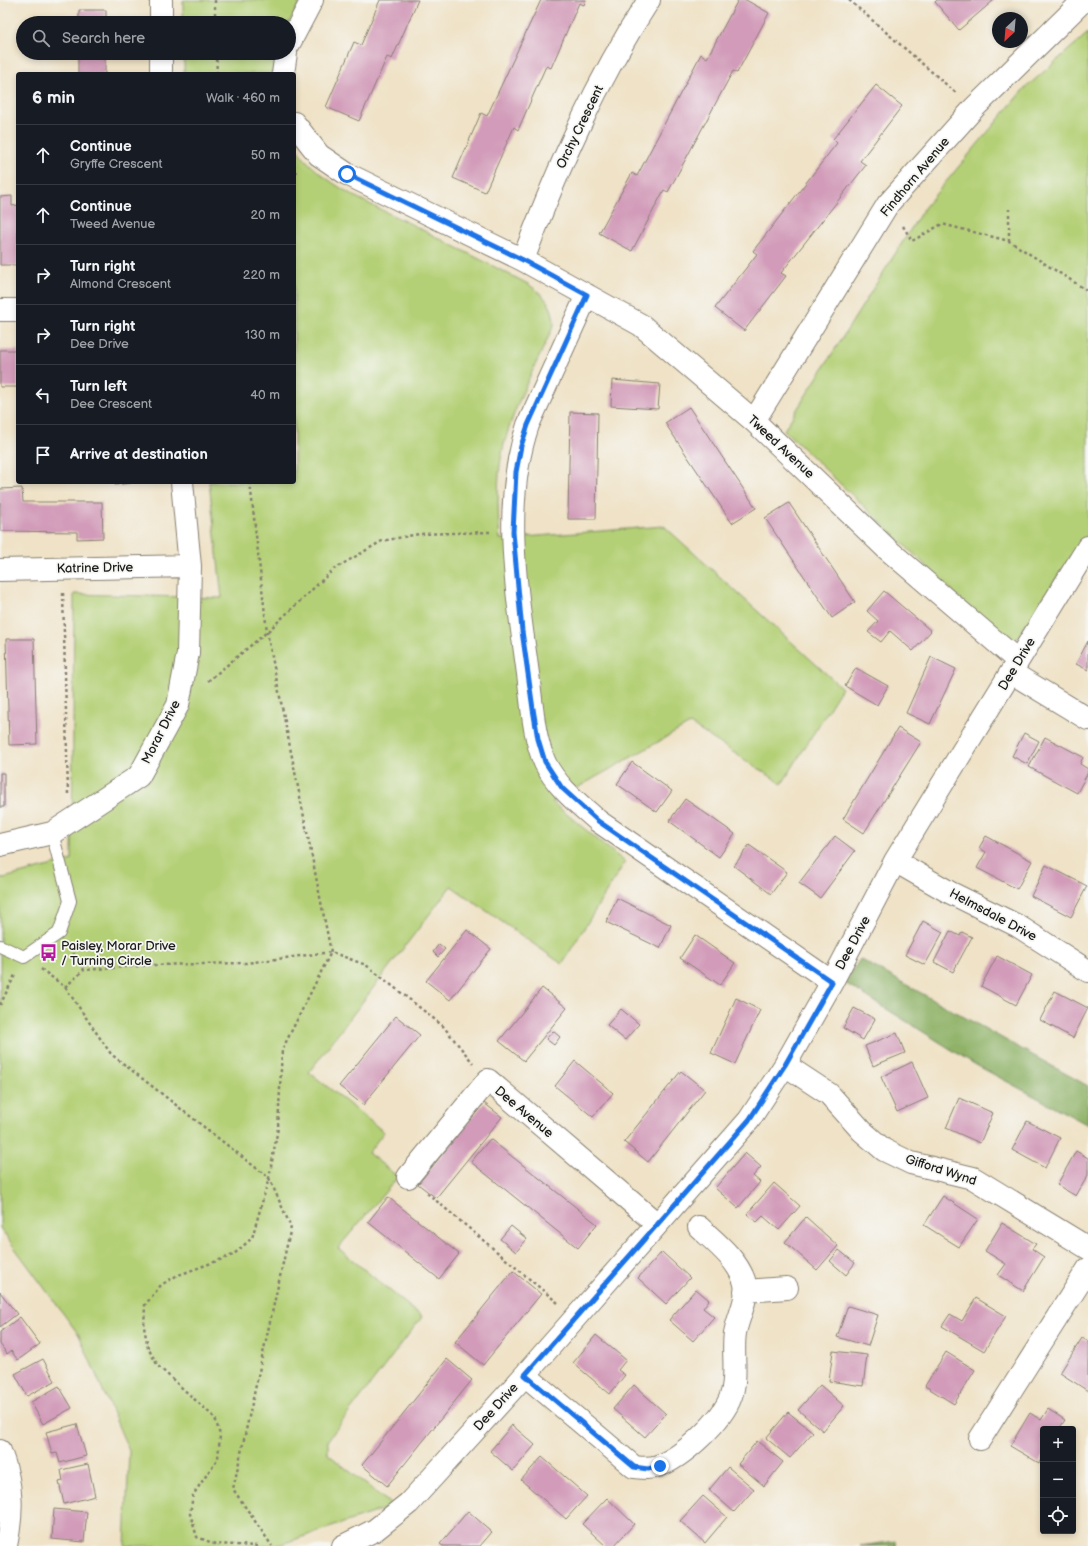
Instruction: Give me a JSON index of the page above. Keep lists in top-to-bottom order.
{
  "streets": {
    "street": [
      "Orchy Crescent",
      "Findhorn Avenue",
      "Tweed Avenue",
      "Katrine Drive",
      "Dee Drive",
      "Morar Drive",
      "Helmsdale Drive",
      "Dee Avenue",
      "Gifford Wynd"
    ]
  },
  "crossings": [
    ["Orchy Crescent", "Tweed Avenue"],
    ["Findhorn Avenue", "Tweed Avenue"],
    ["Tweed Avenue", "Dee Drive"],
    ["Katrine Drive", "Morar Drive"],
    ["Dee Drive", "Helmsdale Drive"],
    ["Dee Drive", "Dee Avenue"],
    ["Dee Drive", "Gifford Wynd"]
  ],
  "places": {
    "bus stop": ["Paisley, Morar Drive / Turning Circle"]
  },
  "north": "bottom left",
  "page": {
    "search": "Search here",
    "heading": ["6 min", "Walk · 460 m"],
    "list": [
      ["Continue", "Gryffe Crescent", "50 m"],
      ["Continue", "Tweed Avenue", "20 m"],
      ["Turn right", "Almond Crescent", "220 m"],
      ["Turn right", "Dee Drive", "130 m"],
      ["Turn left", "Dee Crescent", "40 m"],
      "Arrive at destination"
    ],
    "map_buttons": ["+", "−"]
  }
}
